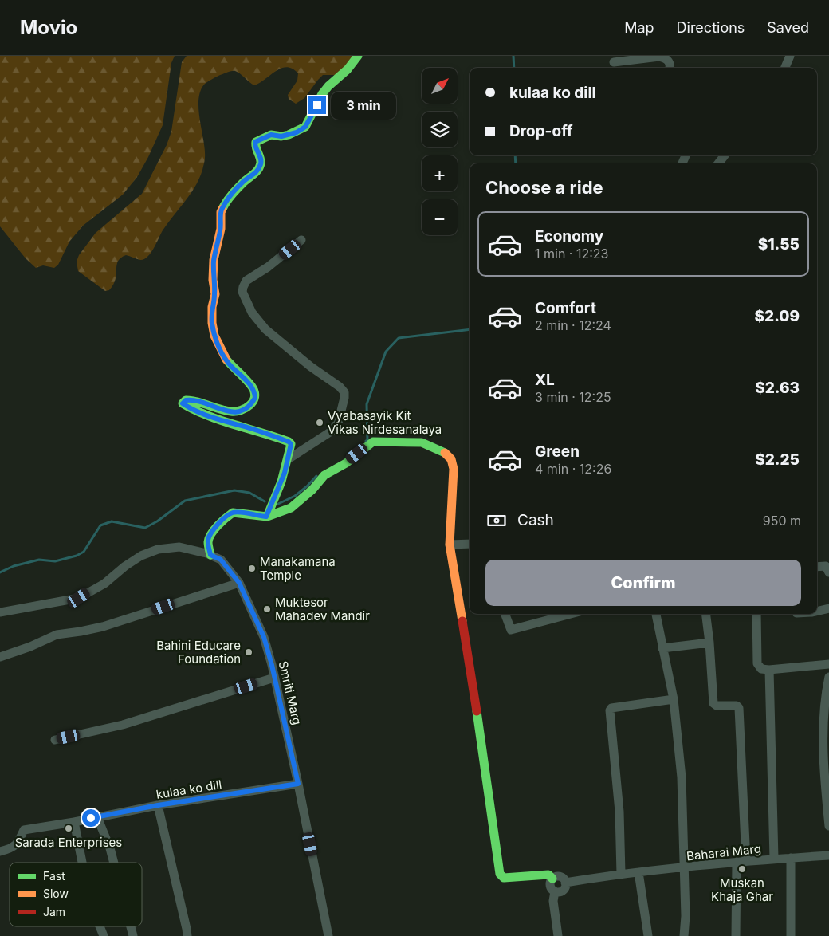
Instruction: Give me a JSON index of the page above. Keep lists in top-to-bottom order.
{
  "streets": {
    "street": ["Smriti Marg", "kulaa ko dill", "Baharai Marg"]
  },
  "crossings": [
    ["Smriti Marg", "kulaa ko dill"]
  ],
  "places": [
    "Vyabasayik Kit Vikas Nirdesanalaya",
    "Manakamana Temple",
    "Muktesor Mahadev Mandir",
    "Bahini Educare Foundation",
    "Sarada Enterprises",
    "Muskan Khaja Ghar"
  ],
  "legend": ["Fast", "Slow", "Jam"],
  "north": "top right",
  "page": {
    "header": "Movio",
    "nav": ["Map", "Directions", "Saved"],
    "map_buttons": ["+", "−"],
    "banner": ["kulaa ko dill", "Drop-off"],
    "bubble": "3 min",
    "heading": "Choose a ride",
    "list": [
      {
        "name": "Economy",
        "note": "1 min · 12:23",
        "value": "$1.55"
      },
      {
        "name": "Comfort",
        "note": "2 min · 12:24",
        "value": "$2.09"
      },
      {
        "name": "XL",
        "note": "3 min · 12:25",
        "value": "$2.63"
      },
      {
        "name": "Green",
        "note": "4 min · 12:26",
        "value": "$2.25"
      }
    ],
    "pay": ["Cash", "950 m"],
    "buttons": "Confirm"
  }
}
